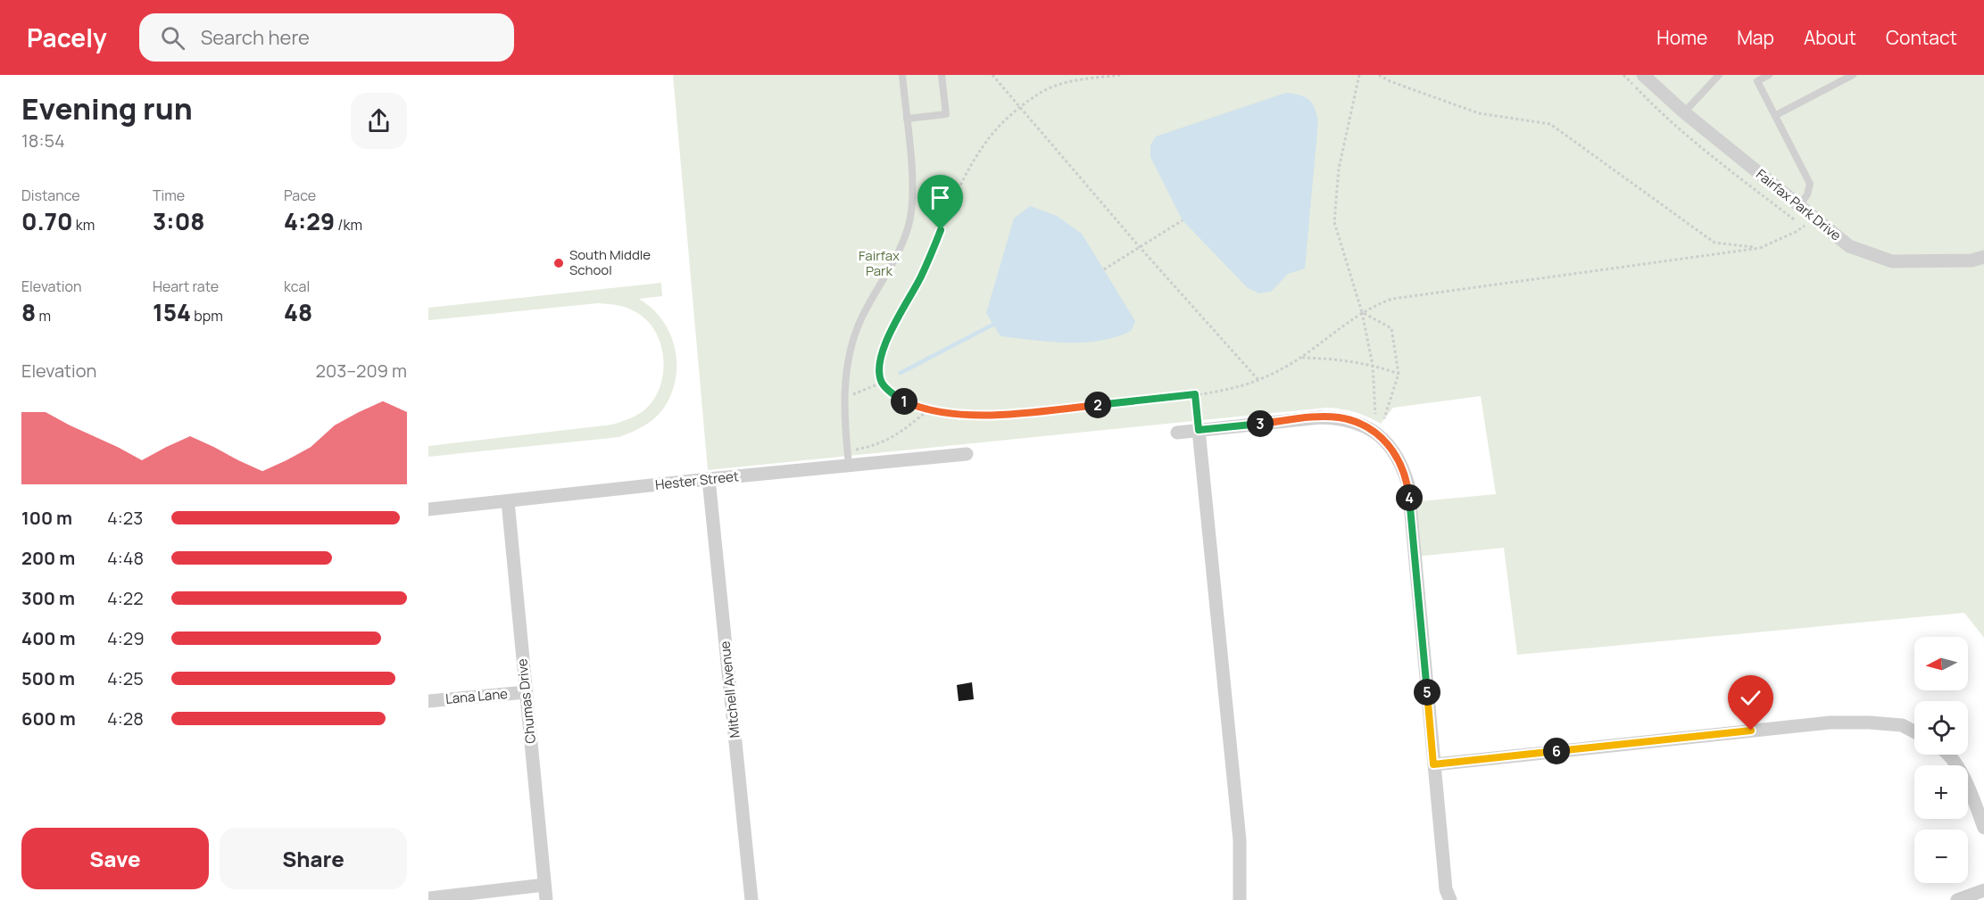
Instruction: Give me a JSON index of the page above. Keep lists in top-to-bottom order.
{
  "streets": {
    "street": [
      "Fairfax Park Drive",
      "Hester Street",
      "Mitchell Avenue",
      "Lana Lane",
      "Chumas Drive"
    ]
  },
  "crossings": [
    ["Hester Street", "Mitchell Avenue"],
    ["Hester Street", "Chumas Drive"],
    ["Lana Lane", "Chumas Drive"]
  ],
  "parks": ["Fairfax Park"],
  "places": ["South Middle School"],
  "north": "left",
  "page": {
    "header": "Pacely",
    "search": "Search here",
    "nav": [
      "Home",
      "Map",
      "About",
      "Contact"
    ],
    "heading": ["Evening run", "18:54"],
    "stats": [
      ["Distance", "0.70 km"],
      ["Time", "3:08"],
      ["Pace", "4:29 /km"],
      ["Elevation", "8 m"],
      ["Heart rate", "154 bpm"],
      ["kcal", "48"]
    ],
    "chart": ["Elevation", "203–209 m"],
    "pins": [
      "1",
      "2",
      "3",
      "4",
      "5",
      "6"
    ],
    "list": [
      {
        "name": "100 m",
        "note": "4:23"
      },
      {
        "name": "200 m",
        "note": "4:48"
      },
      {
        "name": "300 m",
        "note": "4:22"
      },
      {
        "name": "400 m",
        "note": "4:29"
      },
      {
        "name": "500 m",
        "note": "4:25"
      },
      {
        "name": "600 m",
        "note": "4:28"
      }
    ],
    "map_buttons": ["+", "−"],
    "buttons": ["Save", "Share"]
  }
}
